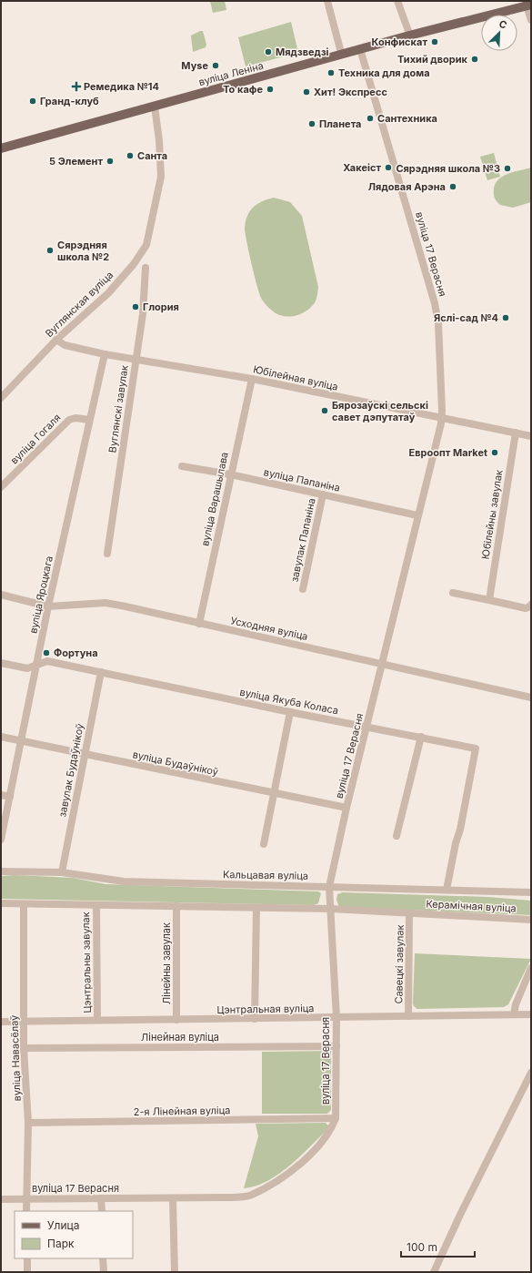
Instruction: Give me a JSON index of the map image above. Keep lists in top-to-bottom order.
{
  "streets": {
    "main road": ["вуліца Леніна"],
    "street": [
      "вуліца 17 Верасня",
      "Вуглянская вуліца",
      "Юбілейная вуліца",
      "Вуглянскі завулак",
      "вуліца Гогаля",
      "вуліца Папаніна",
      "вуліца Варашылава",
      "Юбілейны завулак",
      "завулак Папаніна",
      "вуліца Яроцкага",
      "Усходняя вуліца",
      "вуліца Якуба Коласа",
      "вуліца Будаўнікоў",
      "завулак Будаўнікоў",
      "Кальцавая вуліца",
      "Керамічная вуліца",
      "Цэнтральны завулак",
      "Лінейны завулак",
      "Савецкі завулак",
      "Цэнтральная вуліца",
      "Лінейная вуліца",
      "вуліца Навасёлаў",
      "2-я Лінейная вуліца"
    ]
  },
  "crossings": [
    ["вуліца Леніна", "вуліца 17 Верасня"],
    ["вуліца Леніна", "Вуглянская вуліца"],
    ["вуліца 17 Верасня", "Юбілейная вуліца"],
    ["вуліца 17 Верасня", "вуліца Папаніна"],
    ["вуліца 17 Верасня", "Усходняя вуліца"],
    ["вуліца 17 Верасня", "вуліца Якуба Коласа"],
    ["вуліца 17 Верасня", "вуліца Будаўнікоў"],
    ["вуліца 17 Верасня", "Кальцавая вуліца"],
    ["вуліца 17 Верасня", "Керамічная вуліца"],
    ["вуліца 17 Верасня", "Цэнтральная вуліца"],
    ["вуліца 17 Верасня", "Лінейная вуліца"],
    ["вуліца 17 Верасня", "вуліца Навасёлаў"],
    ["вуліца 17 Верасня", "2-я Лінейная вуліца"],
    ["Вуглянская вуліца", "Юбілейная вуліца"],
    ["Юбілейная вуліца", "Вуглянскі завулак"],
    ["Юбілейная вуліца", "вуліца Варашылава"],
    ["Юбілейная вуліца", "Юбілейны завулак"],
    ["Юбілейная вуліца", "вуліца Яроцкага"],
    ["вуліца Гогаля", "вуліца Яроцкага"],
    ["вуліца Папаніна", "вуліца Варашылава"],
    ["вуліца Папаніна", "завулак Папаніна"],
    ["вуліца Варашылава", "Усходняя вуліца"],
    ["вуліца Яроцкага", "Усходняя вуліца"],
    ["вуліца Яроцкага", "вуліца Якуба Коласа"],
    ["вуліца Яроцкага", "вуліца Будаўнікоў"],
    ["вуліца Якуба Коласа", "завулак Будаўнікоў"],
    ["вуліца Якуба Коласа", "Кальцавая вуліца"],
    ["вуліца Будаўнікоў", "завулак Будаўнікоў"],
    ["завулак Будаўнікоў", "Кальцавая вуліца"],
    ["Керамічная вуліца", "Цэнтральны завулак"],
    ["Керамічная вуліца", "Лінейны завулак"],
    ["Керамічная вуліца", "Савецкі завулак"],
    ["Керамічная вуліца", "вуліца Навасёлаў"],
    ["Цэнтральны завулак", "Цэнтральная вуліца"],
    ["Лінейны завулак", "Цэнтральная вуліца"],
    ["Савецкі завулак", "Цэнтральная вуліца"],
    ["Цэнтральная вуліца", "вуліца Навасёлаў"],
    ["Лінейная вуліца", "вуліца Навасёлаў"],
    ["вуліца Навасёлаў", "2-я Лінейная вуліца"]
  ],
  "places": {
    "other": [
      "Конфискат",
      "Мядзведзі",
      "Тихий дворик",
      "Myse",
      "Техника для дома",
      "То кафе",
      "Хит! Экспресс",
      "Гранд-клуб",
      "Сантехника",
      "Планета",
      "Санта",
      "5 Элемент",
      "Хакеіст",
      "Сярэдняя школа №3",
      "Лядовая Арэна",
      "Сярэдняя школа №2",
      "Глория",
      "Яслі-сад №4",
      "Бярозаўскі сельскі савет дэпутатаў",
      "Евроопт Market",
      "Фортуна"
    ],
    "health": ["Ремедика №14"]
  },
  "legend": ["Улица", "Парк"],
  "scale_bar": "100 m",
  "north": "top right"
}
